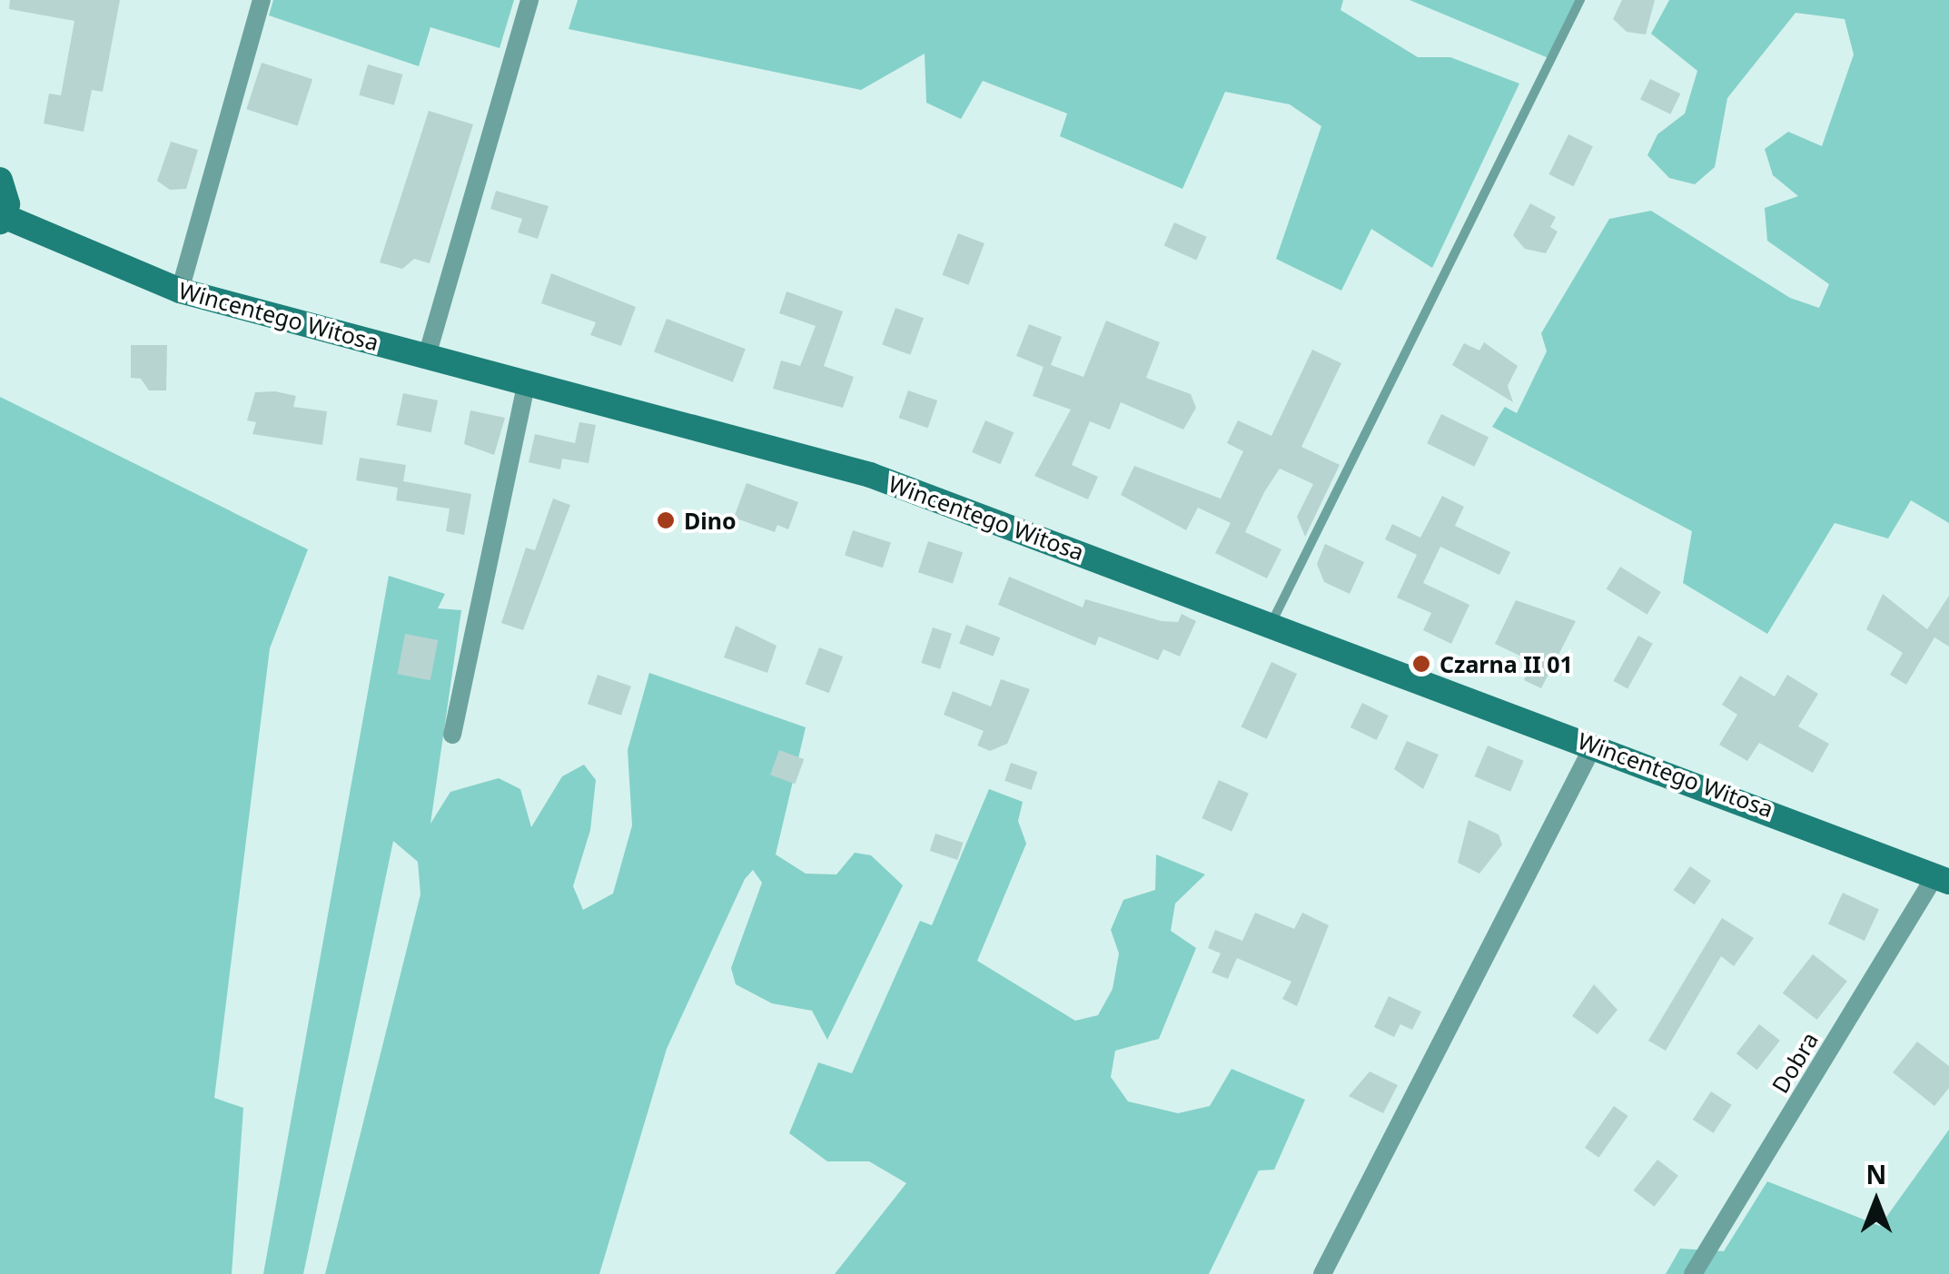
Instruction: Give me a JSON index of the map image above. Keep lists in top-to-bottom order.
{
  "streets": {
    "main road": ["Wincentego Witosa"],
    "street": ["Dobra"]
  },
  "crossings": [
    ["Wincentego Witosa", "Dobra"]
  ],
  "places": ["Dino", "Czarna II 01"],
  "north": "top"
}
